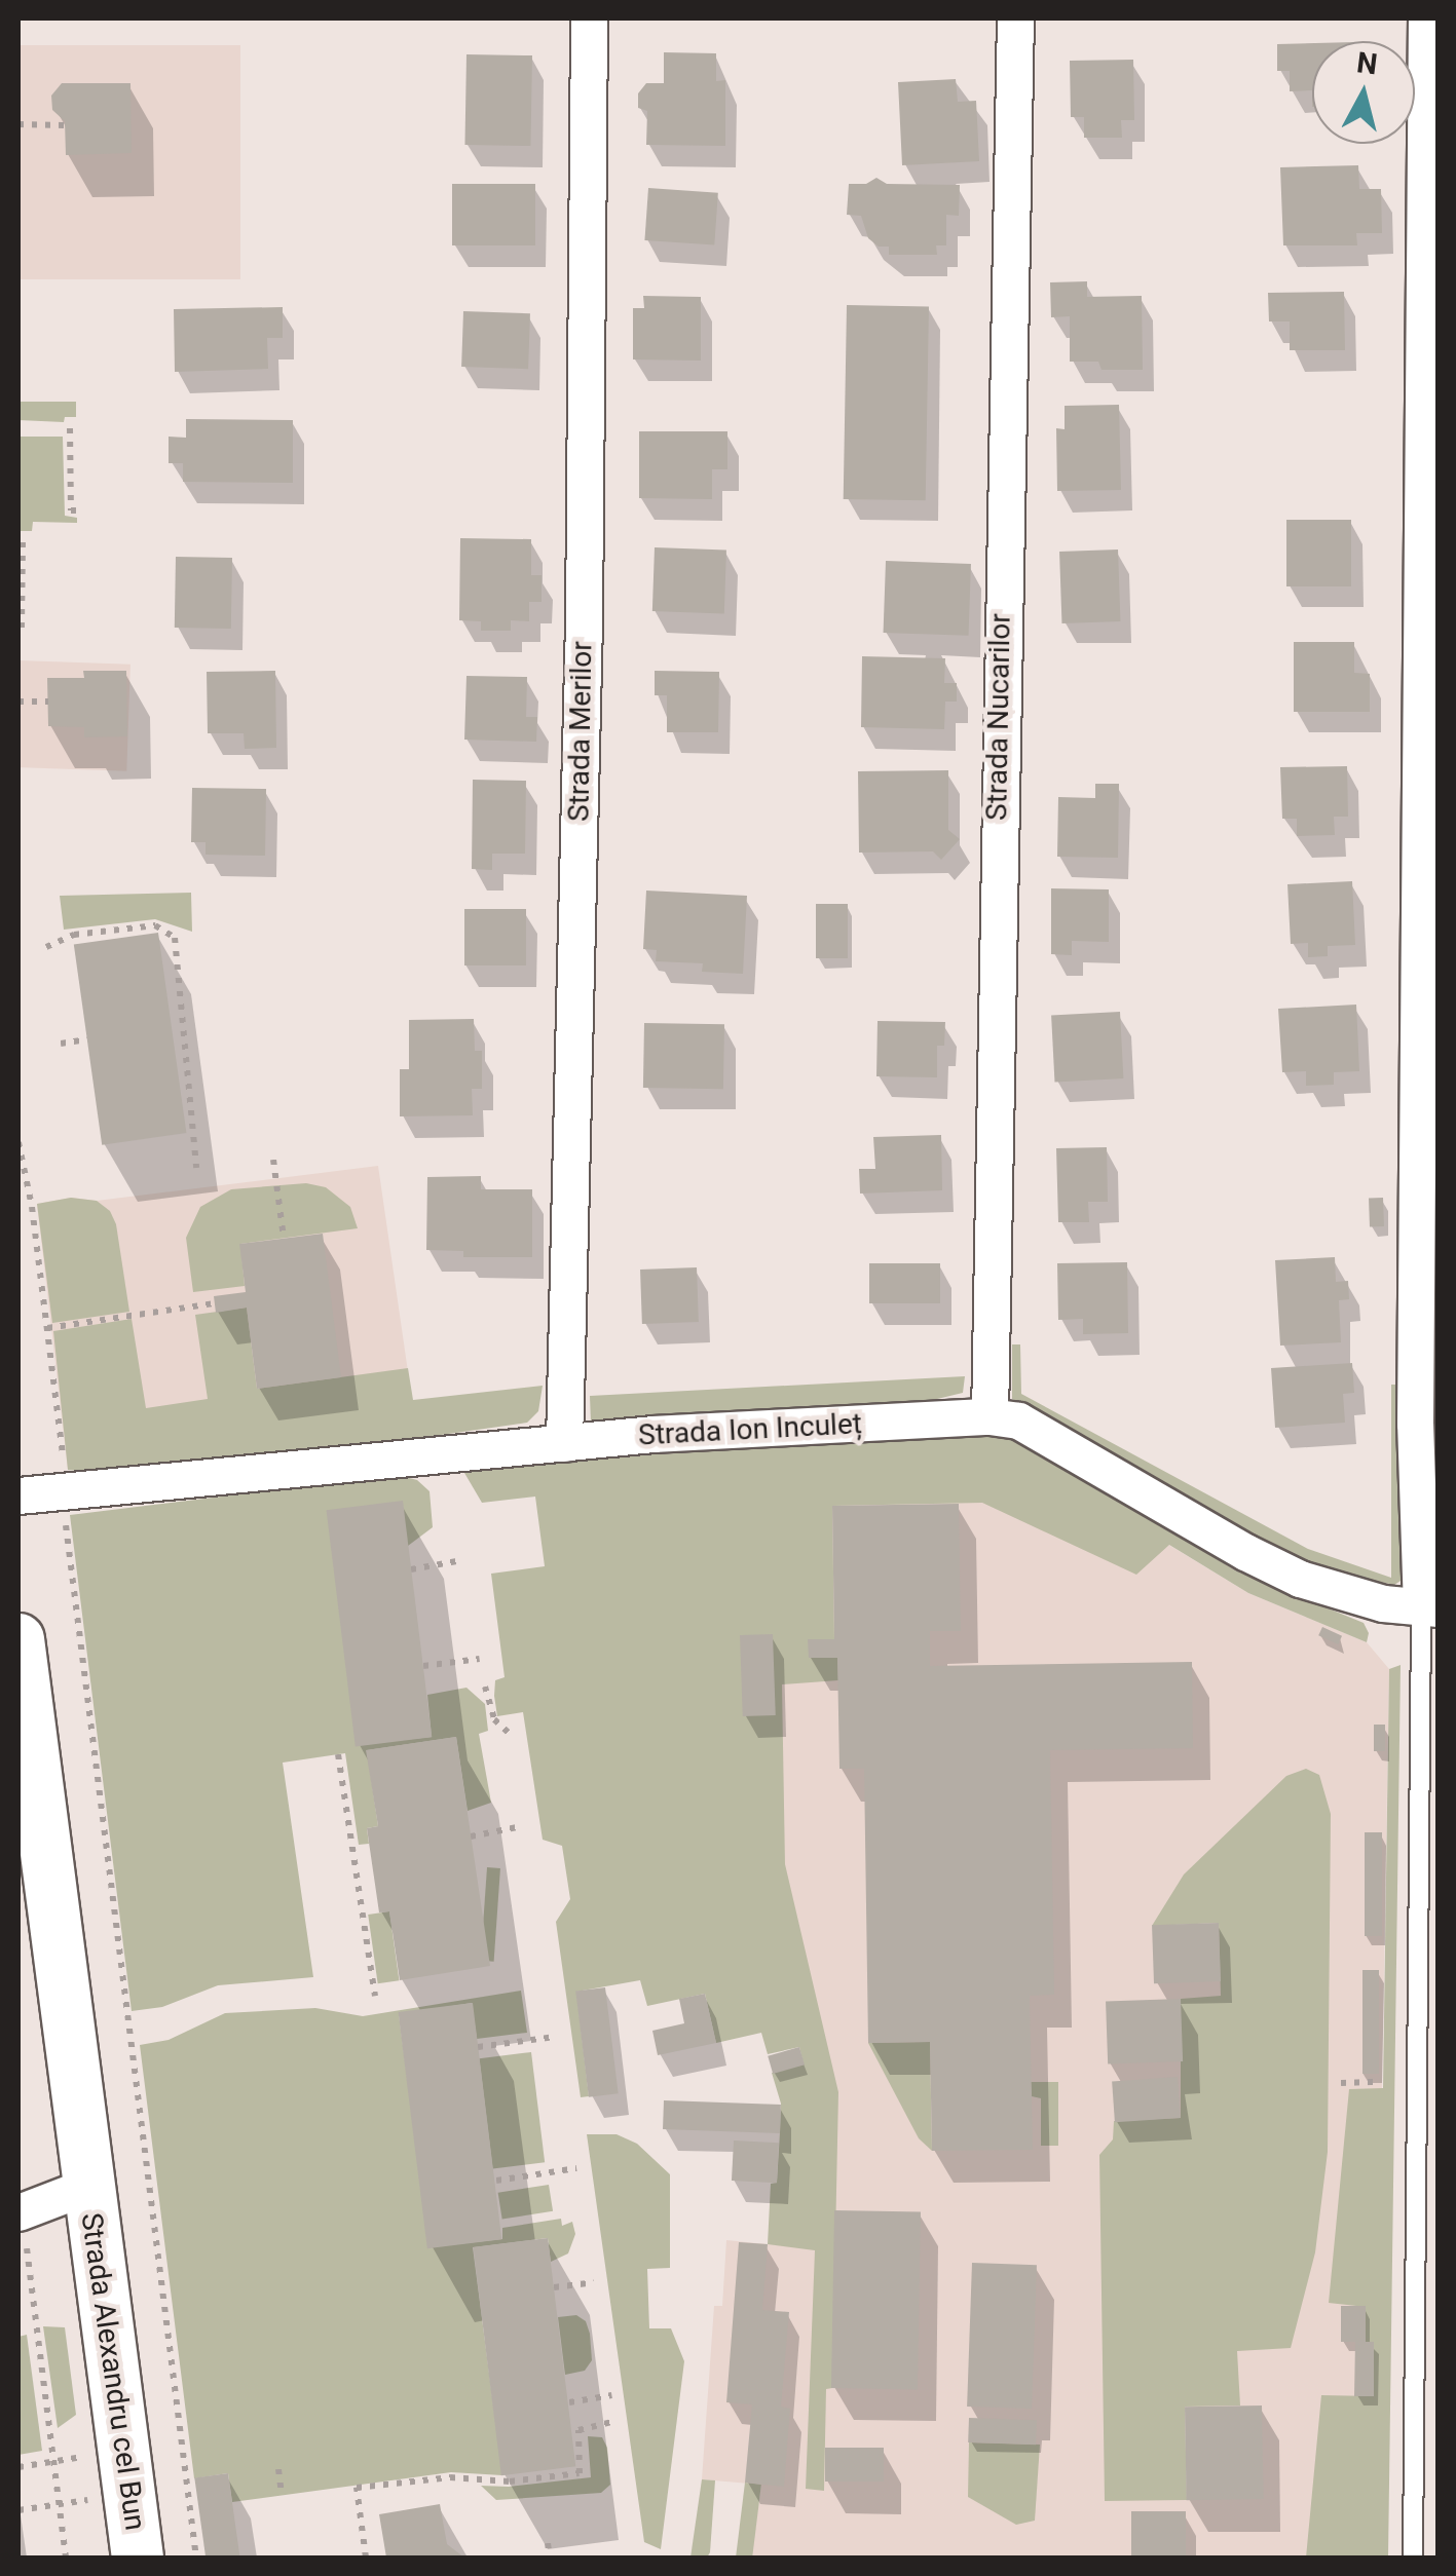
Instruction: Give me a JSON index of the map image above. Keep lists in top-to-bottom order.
{
  "streets": {
    "main road": ["Strada Alexandru cel Bun"],
    "street": ["Strada Nucarilor", "Strada Merilor", "Strada Ion Inculeț"]
  },
  "crossings": [
    ["Strada Nucarilor", "Strada Ion Inculeț"],
    ["Strada Merilor", "Strada Ion Inculeț"]
  ],
  "north": "top"
}
